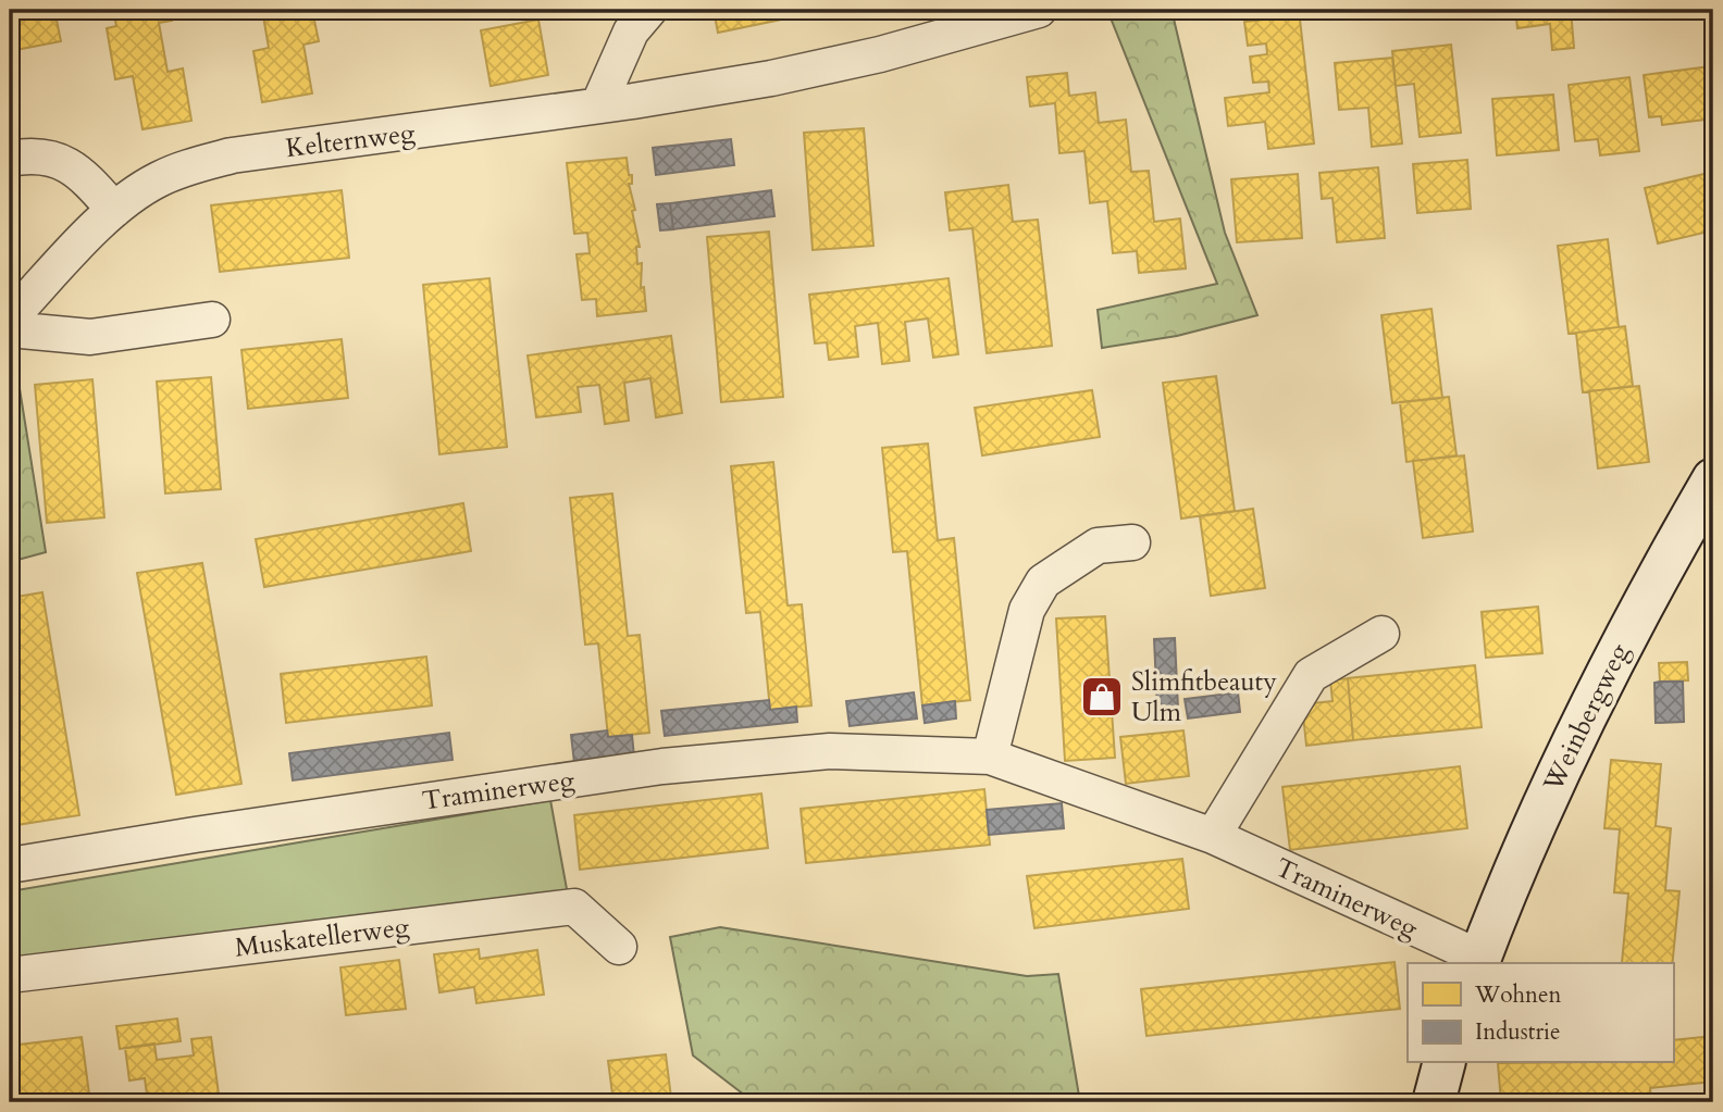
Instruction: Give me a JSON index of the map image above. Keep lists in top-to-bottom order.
{
  "streets": {
    "street": [
      "Kelternweg",
      "Weinbergweg",
      "Traminerweg",
      "Muskatellerweg"
    ]
  },
  "crossings": [
    ["Weinbergweg", "Traminerweg"]
  ],
  "places": {
    "shop": ["Slimfitbeauty Ulm"]
  },
  "legend": ["Wohnen", "Industrie"]
}
